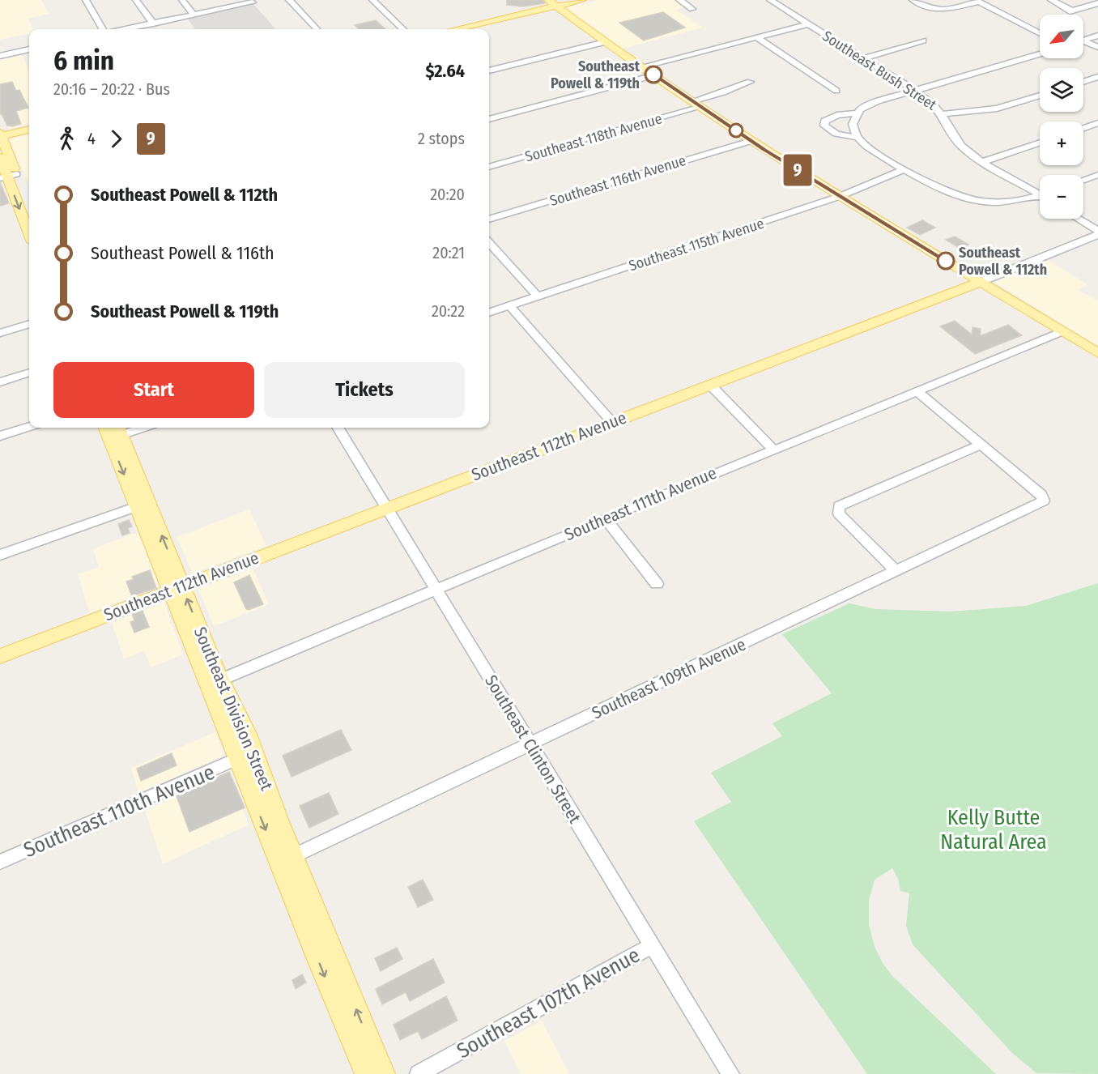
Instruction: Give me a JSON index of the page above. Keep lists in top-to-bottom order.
{
  "streets": {
    "main road": ["Southeast 112th Avenue", "Southeast Division Street"],
    "street": [
      "Southeast Bush Street",
      "Southeast 118th Avenue",
      "Southeast 116th Avenue",
      "Southeast 115th Avenue",
      "Southeast 111th Avenue",
      "Southeast 109th Avenue",
      "Southeast Clinton Street",
      "Southeast 110th Avenue",
      "Southeast 107th Avenue"
    ]
  },
  "crossings": [
    ["Southeast 112th Avenue", "Southeast Division Street"],
    ["Southeast 112th Avenue", "Southeast Clinton Street"],
    ["Southeast 111th Avenue", "Southeast Division Street"],
    ["Southeast 111th Avenue", "Southeast Clinton Street"],
    ["Southeast 109th Avenue", "Southeast Division Street"],
    ["Southeast 109th Avenue", "Southeast Clinton Street"],
    ["Southeast Division Street", "Southeast 110th Avenue"],
    ["Southeast Clinton Street", "Southeast 107th Avenue"]
  ],
  "parks": ["Kelly Butte Natural Area"],
  "places": ["Southeast Powell & 119th", "Southeast Powell & 112th"],
  "lines": ["bus line 9"],
  "north": "bottom left",
  "page": {
    "on_map": "9",
    "map_buttons": ["+", "−"],
    "heading": ["6 min", "20:16 – 20:22 · Bus", "$2.64"],
    "legs": ["4", "9", "2 stops"],
    "list": [
      {
        "name": "Southeast Powell & 112th",
        "value": "20:20"
      },
      {
        "name": "Southeast Powell & 116th",
        "value": "20:21"
      },
      {
        "name": "Southeast Powell & 119th",
        "value": "20:22"
      }
    ],
    "buttons": ["Start", "Tickets"]
  }
}
